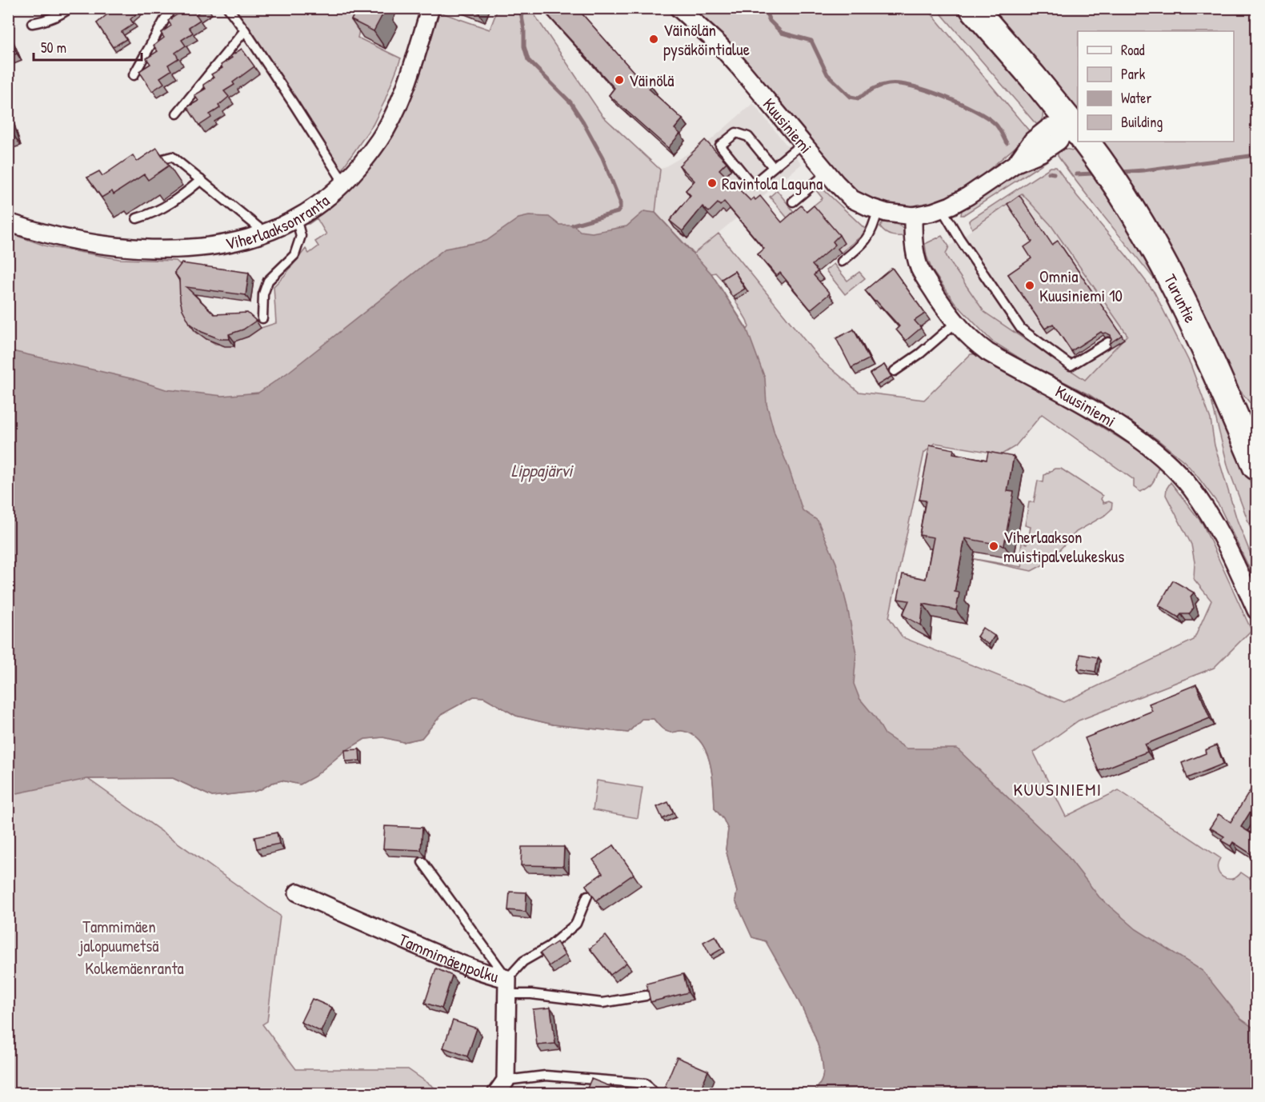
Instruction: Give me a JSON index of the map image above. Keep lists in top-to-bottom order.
{
  "streets": {
    "main road": ["Turuntie"],
    "street": ["Kuusiniemi", "Viherlaaksonranta", "Tammimäenpolku"]
  },
  "districts": ["KUUSINIEMI"],
  "water": ["Lippajärvi"],
  "parks": ["Tammimäen jalopuumetsä", "Kolkemäenranta"],
  "places": [
    "Väinölän pysäköintialue",
    "Väinölä",
    "Ravintola Laguna",
    "Omnia Kuusiniemi 10",
    "Viherlaakson muistipalvelukeskus"
  ],
  "legend": [
    "Road",
    "Park",
    "Water",
    "Building"
  ],
  "scale_bar": "50 m"
}
